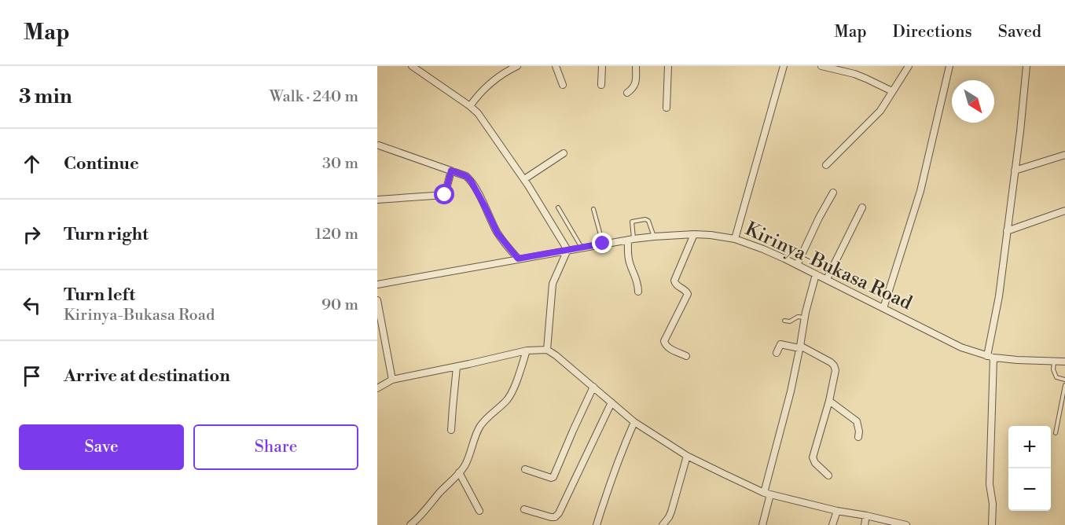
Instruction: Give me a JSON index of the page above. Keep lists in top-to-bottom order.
{
  "streets": {
    "street": ["Kirinya-Bukasa Road"]
  },
  "north": "bottom right",
  "page": {
    "header": "Map",
    "nav": ["Map", "Directions", "Saved"],
    "heading": ["3 min", "Walk · 240 m"],
    "list": [
      ["Continue", "30 m"],
      ["Turn right", "120 m"],
      ["Turn left", "Kirinya-Bukasa Road", "90 m"],
      "Arrive at destination"
    ],
    "buttons": ["Save", "Share"],
    "map_buttons": ["+", "−"]
  }
}
